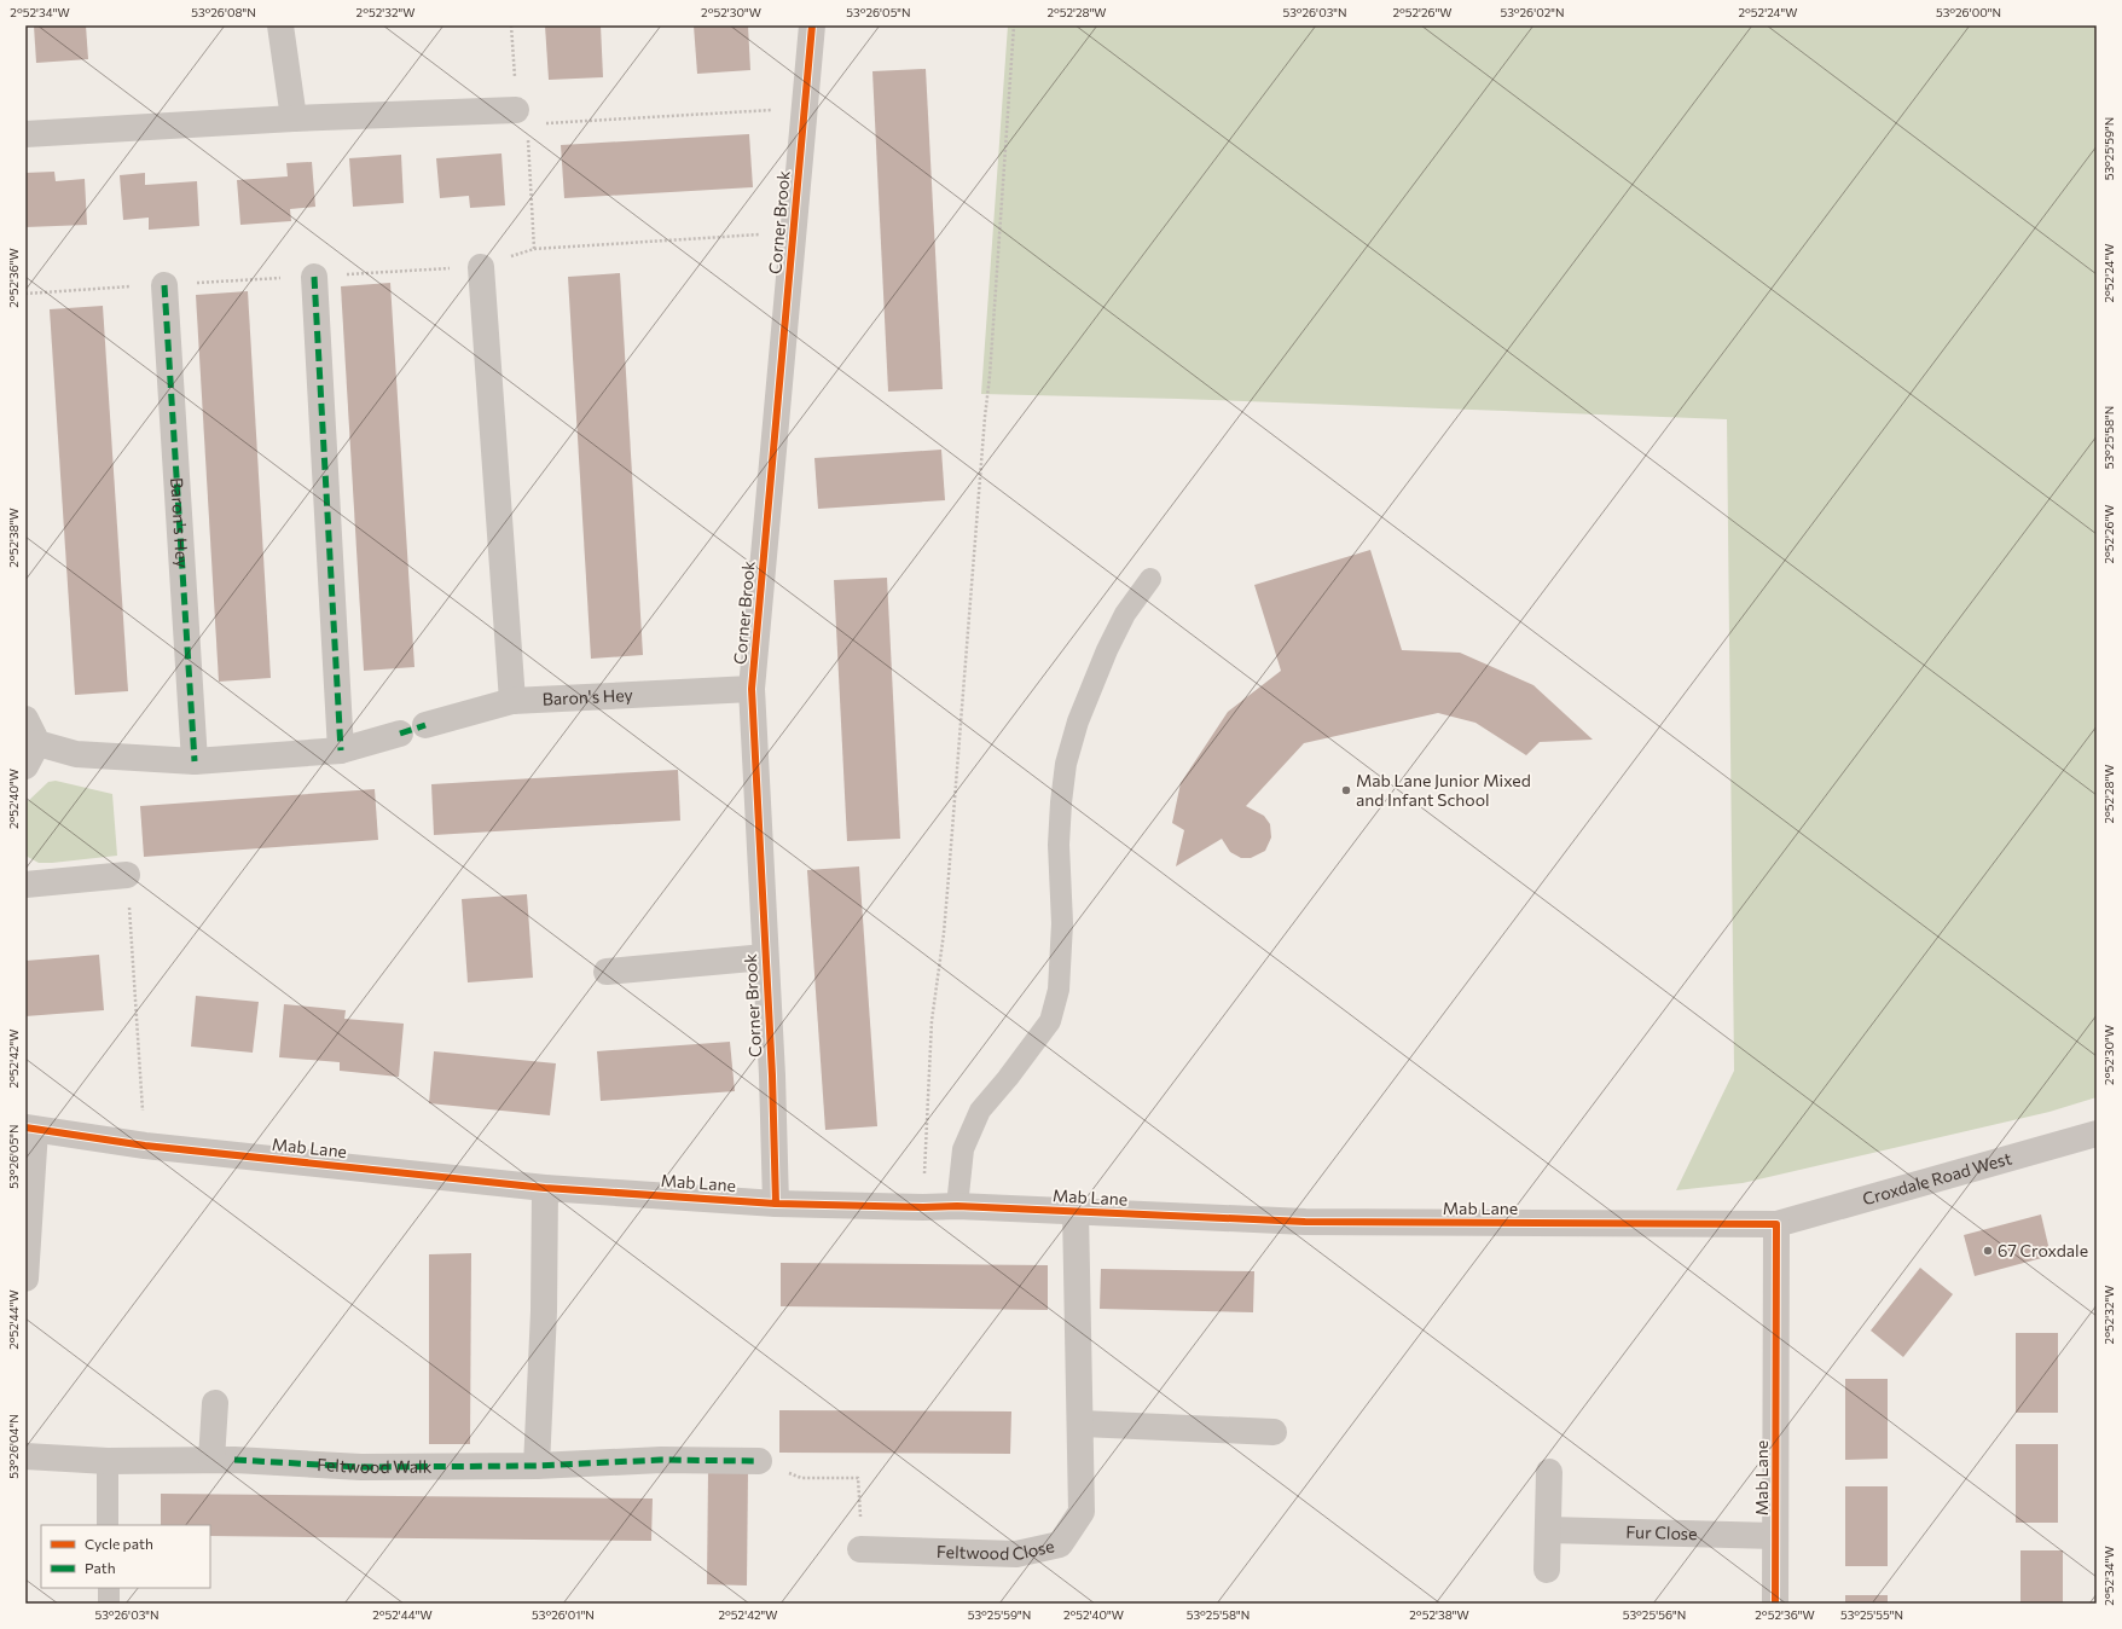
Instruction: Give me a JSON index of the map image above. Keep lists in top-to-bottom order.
{
  "streets": {
    "street": [
      "Corner Brook",
      "Baron's Hey",
      "Mab Lane",
      "Croxdale Road West",
      "Feltwood Walk",
      "Fur Close",
      "Feltwood Close"
    ]
  },
  "crossings": [
    ["Corner Brook", "Baron's Hey"],
    ["Corner Brook", "Mab Lane"],
    ["Mab Lane", "Croxdale Road West"],
    ["Mab Lane", "Fur Close"],
    ["Mab Lane", "Feltwood Close"]
  ],
  "places": ["Mab Lane Junior Mixed and Infant School", "67 Croxdale"],
  "legend": ["Cycle path", "Path"],
  "coordinates": [
    "2°52'34\"W",
    "53°26'08\"N",
    "2°52'32\"W",
    "2°52'30\"W",
    "53°26'05\"N",
    "2°52'28\"W",
    "53°26'03\"N",
    "2°52'26\"W",
    "53°26'02\"N",
    "2°52'24\"W",
    "53°26'00\"N",
    "53°25'59\"N",
    "2°52'36\"W",
    "53°25'58\"N",
    "2°52'38\"W",
    "2°52'40\"W",
    "2°52'42\"W",
    "2°52'44\"W",
    "53°26'04\"N",
    "53°26'01\"N",
    "53°25'56\"N",
    "53°25'55\"N"
  ]
}
